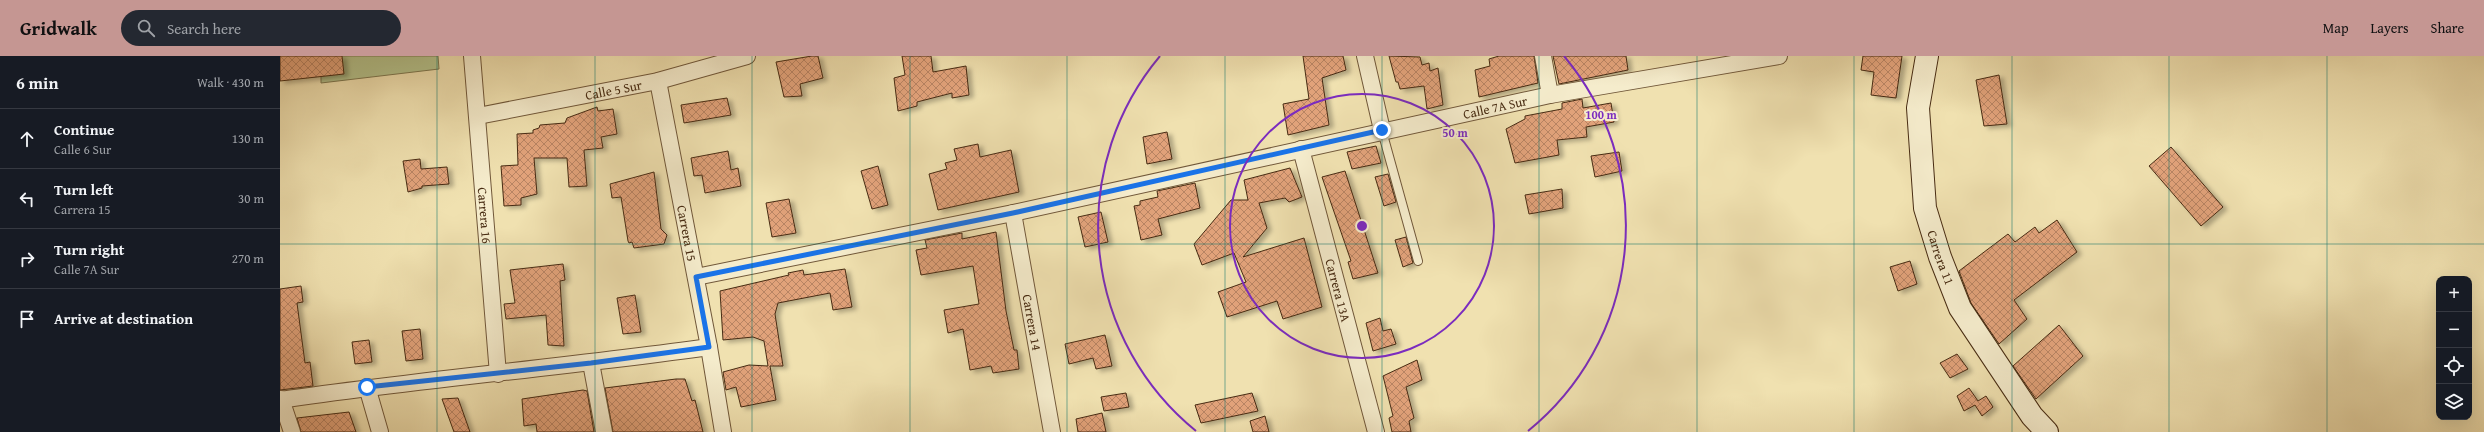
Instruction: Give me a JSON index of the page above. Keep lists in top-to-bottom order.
{
  "streets": {
    "main road": ["Carrera 11"],
    "street": [
      "Calle 5 Sur",
      "Calle 7A Sur",
      "Carrera 16",
      "Carrera 15",
      "Carrera 13A",
      "Carrera 14"
    ]
  },
  "crossings": [
    ["Calle 5 Sur", "Carrera 16"],
    ["Calle 5 Sur", "Carrera 15"],
    ["Calle 7A Sur", "Carrera 15"],
    ["Calle 7A Sur", "Carrera 13A"],
    ["Calle 7A Sur", "Carrera 14"]
  ],
  "page": {
    "header": "Gridwalk",
    "search": "Search here",
    "nav": ["Map", "Layers", "Share"],
    "heading": ["6 min", "Walk · 430 m"],
    "list": [
      ["Continue", "Calle 6 Sur", "130 m"],
      ["Turn left", "Carrera 15", "30 m"],
      ["Turn right", "Calle 7A Sur", "270 m"],
      "Arrive at destination"
    ],
    "map_buttons": ["+", "−"]
  },
  "rings": ["100 m", "50 m"]
}
